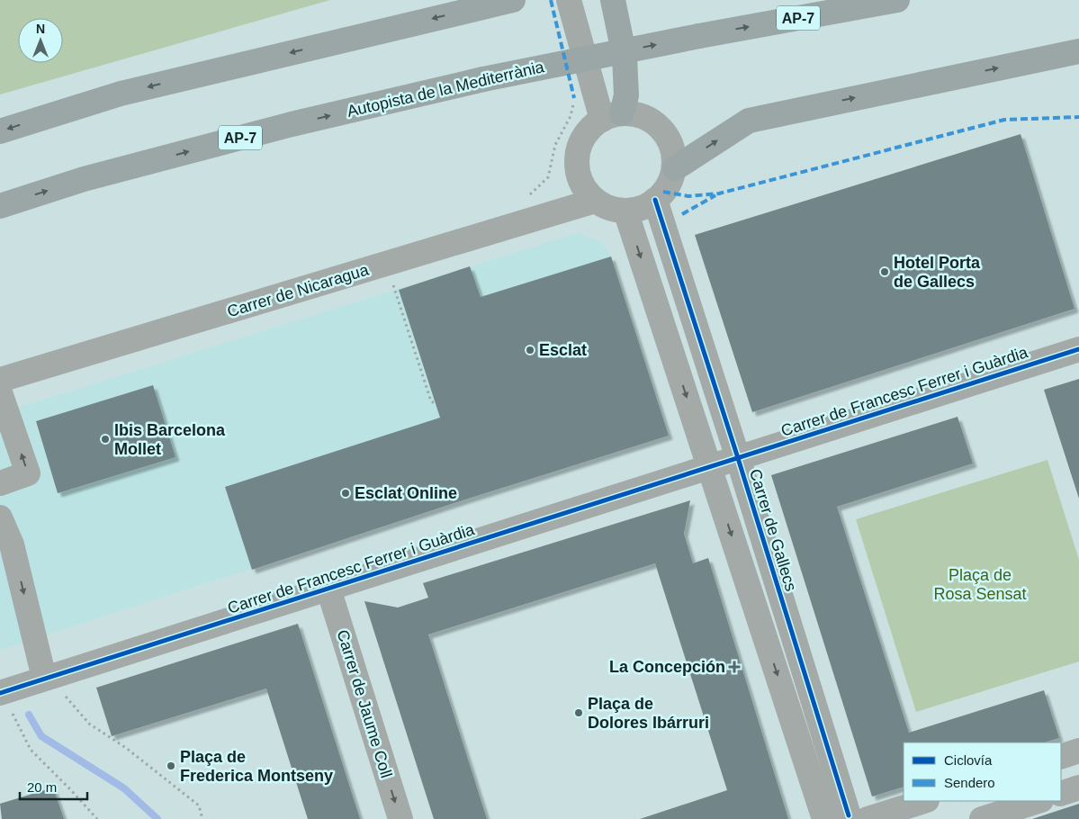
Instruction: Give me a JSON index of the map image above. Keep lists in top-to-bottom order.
{
  "streets": {
    "highway": ["AP-7", "Autopista de la Mediterrània"],
    "street": [
      "Carrer de Nicaragua",
      "Carrer de Francesc Ferrer i Guàrdia",
      "Carrer de Gallecs",
      "Carrer de Jaume Coll"
    ]
  },
  "crossings": [
    ["Carrer de Nicaragua", "Carrer de Gallecs"],
    ["Carrer de Francesc Ferrer i Guàrdia", "Carrer de Gallecs"],
    ["Carrer de Francesc Ferrer i Guàrdia", "Carrer de Jaume Coll"]
  ],
  "one_way": ["Carrer de Jaume Coll"],
  "parks": ["Plaça de Rosa Sensat"],
  "places": {
    "other": [
      "Hotel Porta de Gallecs",
      "Esclat",
      "Ibis Barcelona Mollet",
      "Esclat Online",
      "Plaça de Dolores Ibárruri",
      "Plaça de Frederica Montseny"
    ],
    "health": ["La Concepción"]
  },
  "legend": ["Ciclovía", "Sendero"],
  "scale_bar": "20 m",
  "north": "top"
}
